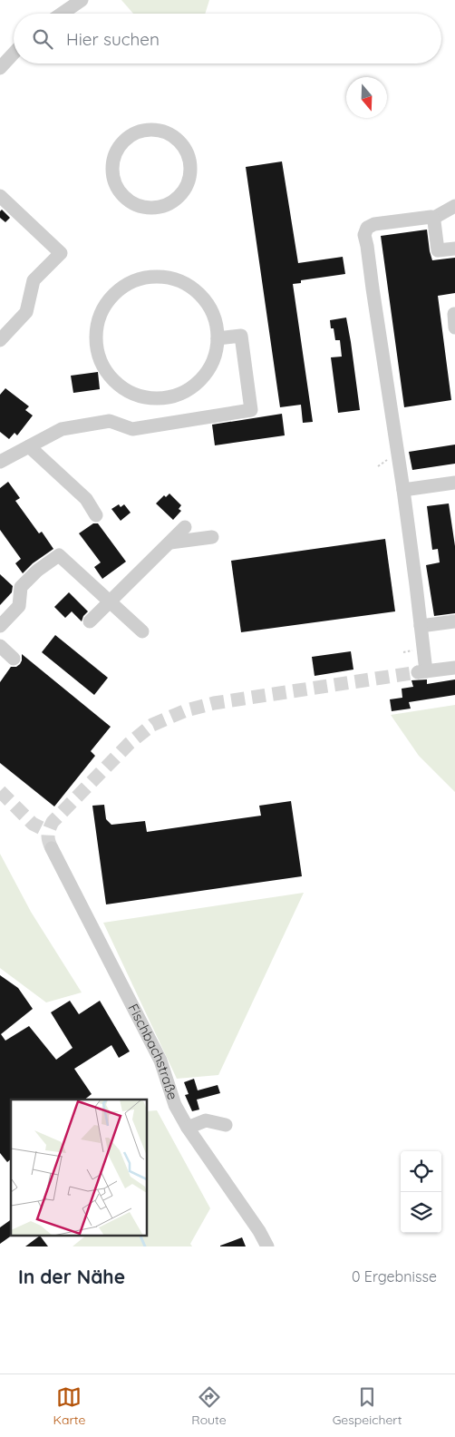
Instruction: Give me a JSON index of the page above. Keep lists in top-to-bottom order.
{
  "streets": {
    "street": ["Fischbachstraße"]
  },
  "north": "bottom",
  "page": {
    "search": "Hier suchen",
    "heading": ["In der Nähe", "0 Ergebnisse"],
    "nav": ["Karte", "Route", "Gespeichert"]
  }
}
